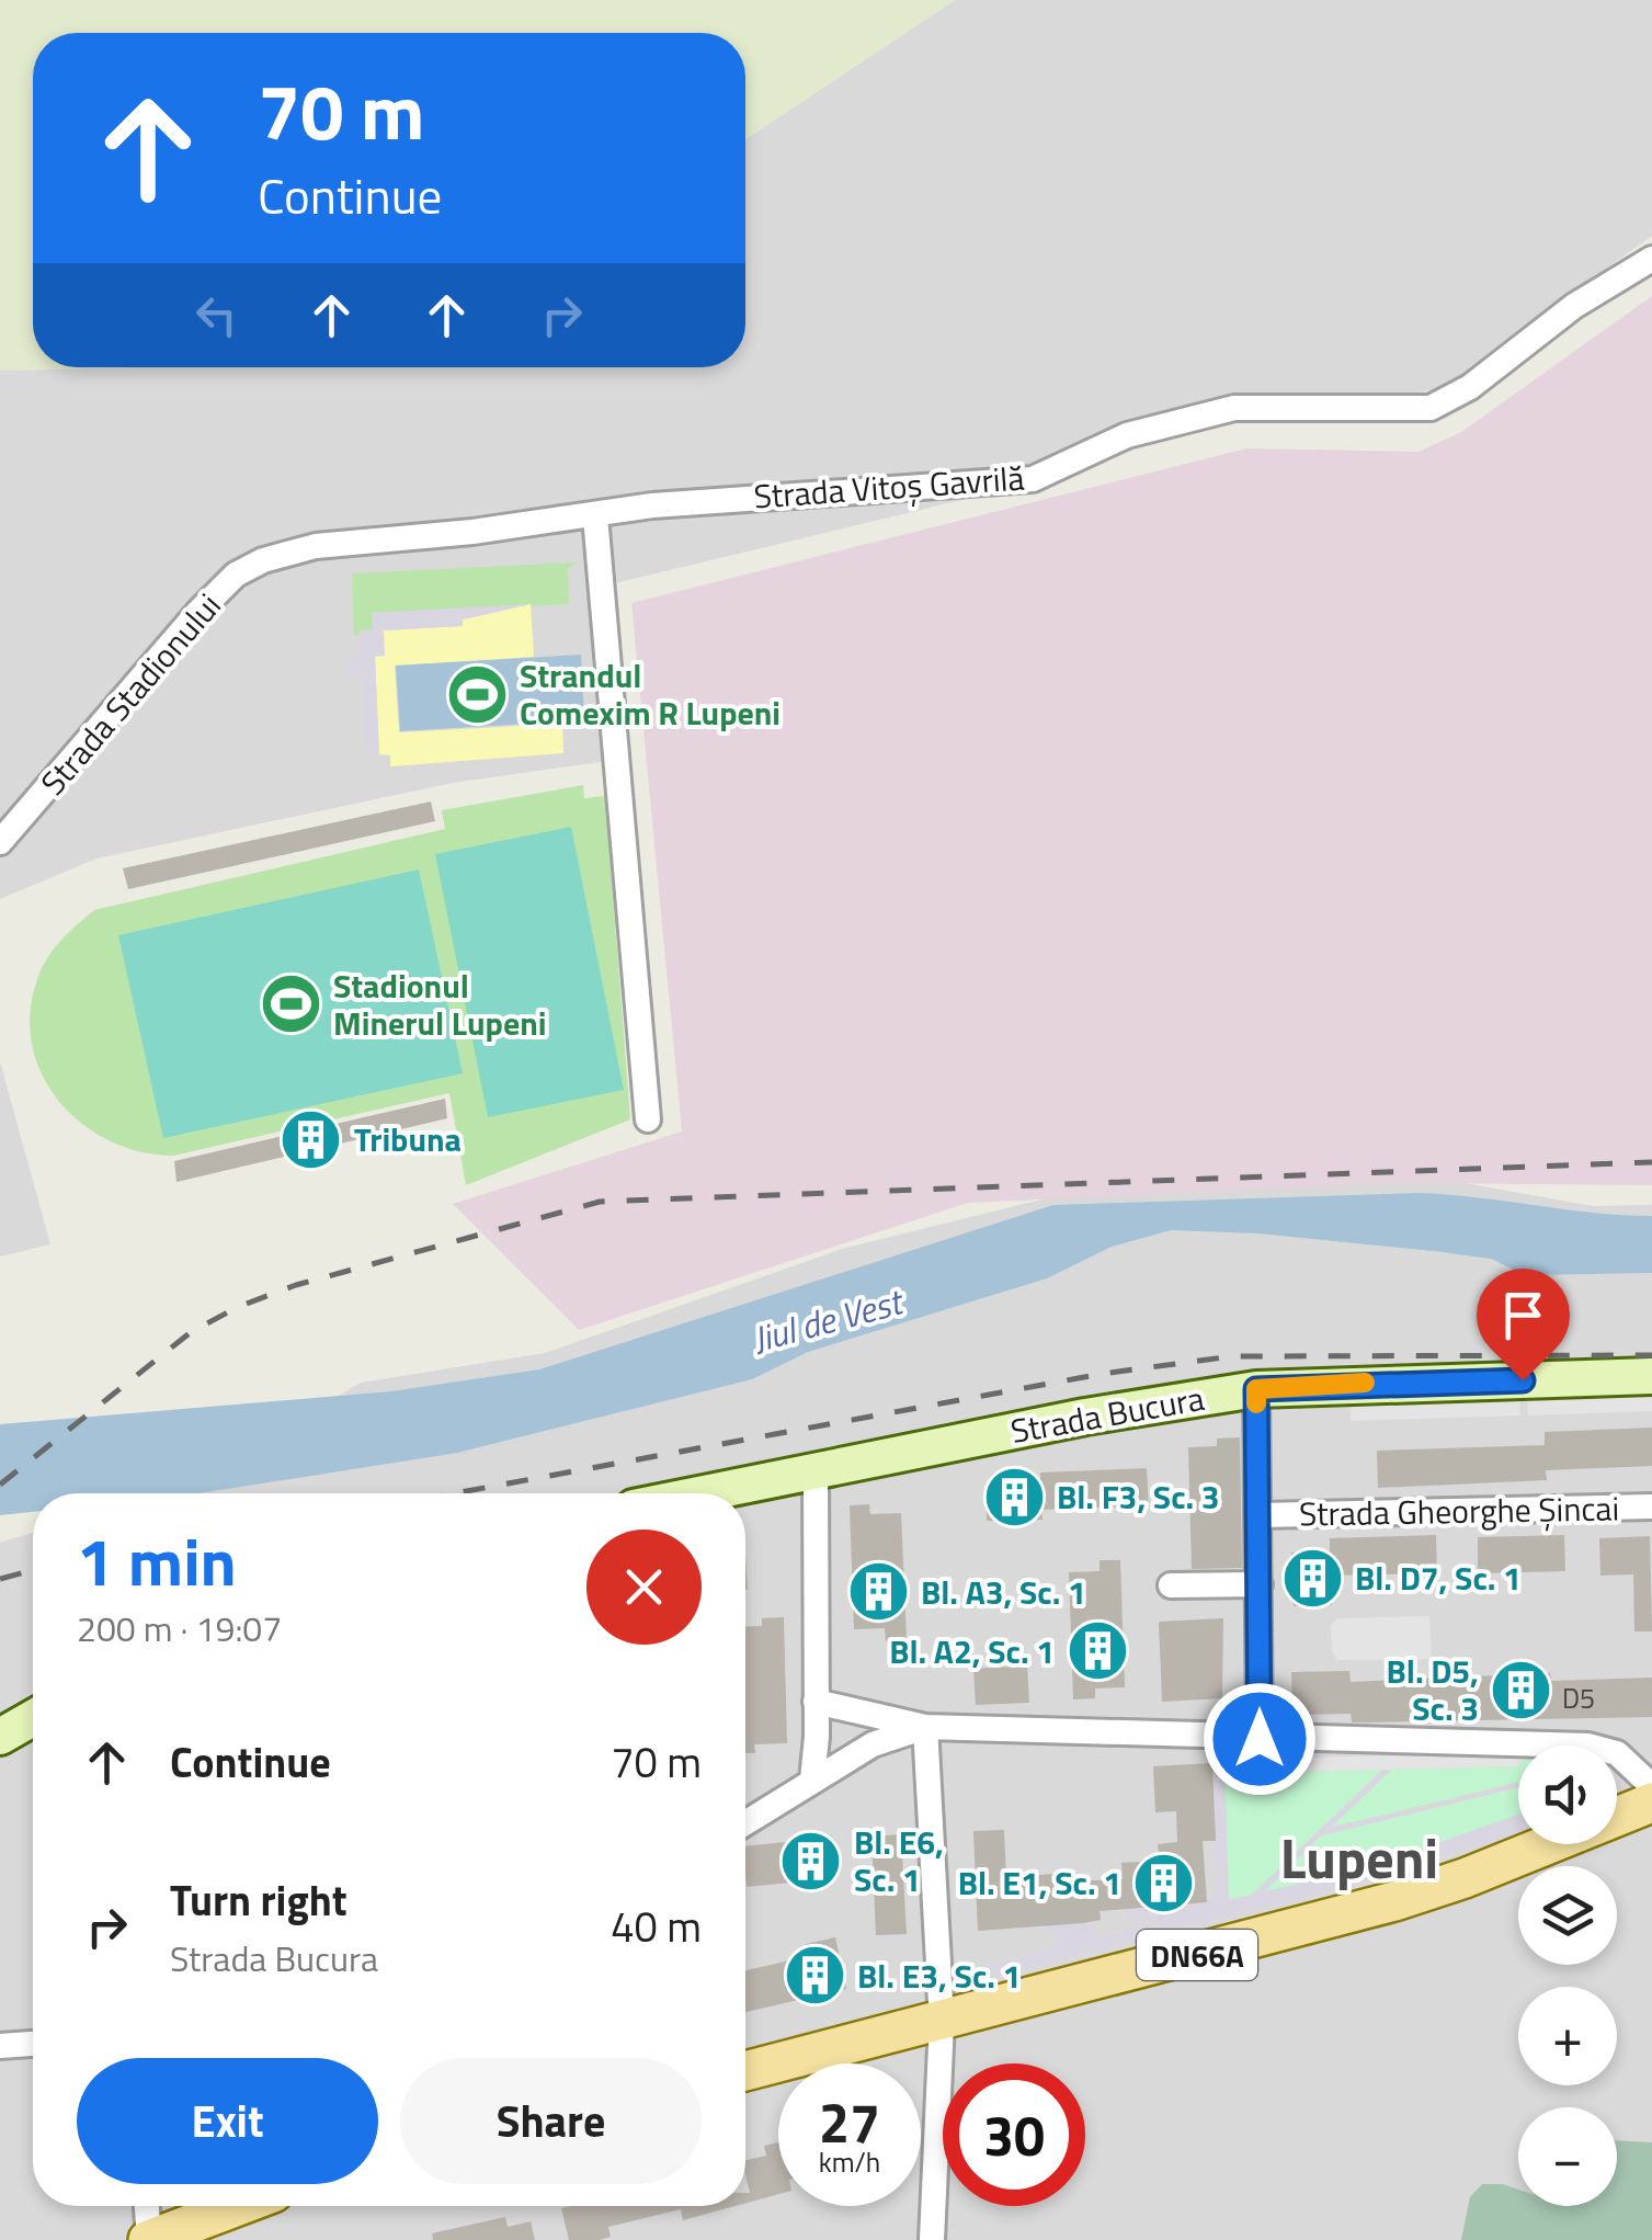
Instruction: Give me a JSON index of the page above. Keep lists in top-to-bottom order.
{
  "streets": {
    "main road": ["Strada Bucura", "DN66A"],
    "street": ["Strada Vitoș Gavrilă", "Strada Stadionului", "Strada Gheorghe Șincai"]
  },
  "crossings": [
    ["Strada Vitoș Gavrilă", "Strada Stadionului"],
    ["Strada Bucura", "Strada Gheorghe Șincai"]
  ],
  "districts": ["Lupeni"],
  "water": ["Jiul de Vest"],
  "places": {
    "sports": ["Strandul Comexim R Lupeni", "Stadionul Minerul Lupeni"],
    "building": [
      "Tribuna",
      "Bl. F3, Sc. 3",
      "Bl. D7, Sc. 1",
      "Bl. A3, Sc. 1",
      "Bl. A2, Sc. 1",
      "Bl. D5, Sc. 3",
      "Bl. E6, Sc. 1",
      "Bl. E1, Sc. 1",
      "Bl. E3, Sc. 1"
    ]
  },
  "house_numbers": ["D5"],
  "page": {
    "turn": ["70 m", "Continue"],
    "heading": ["1 min", "200 m · 19:07"],
    "list": [
      {
        "name": "Continue",
        "value": "70 m"
      },
      {
        "name": "Turn right",
        "note": "Strada Bucura",
        "value": "40 m"
      }
    ],
    "map_buttons": ["+", "−"],
    "buttons": ["Exit", "Share"],
    "speed": "27 km/h",
    "limit": "30"
  }
}
